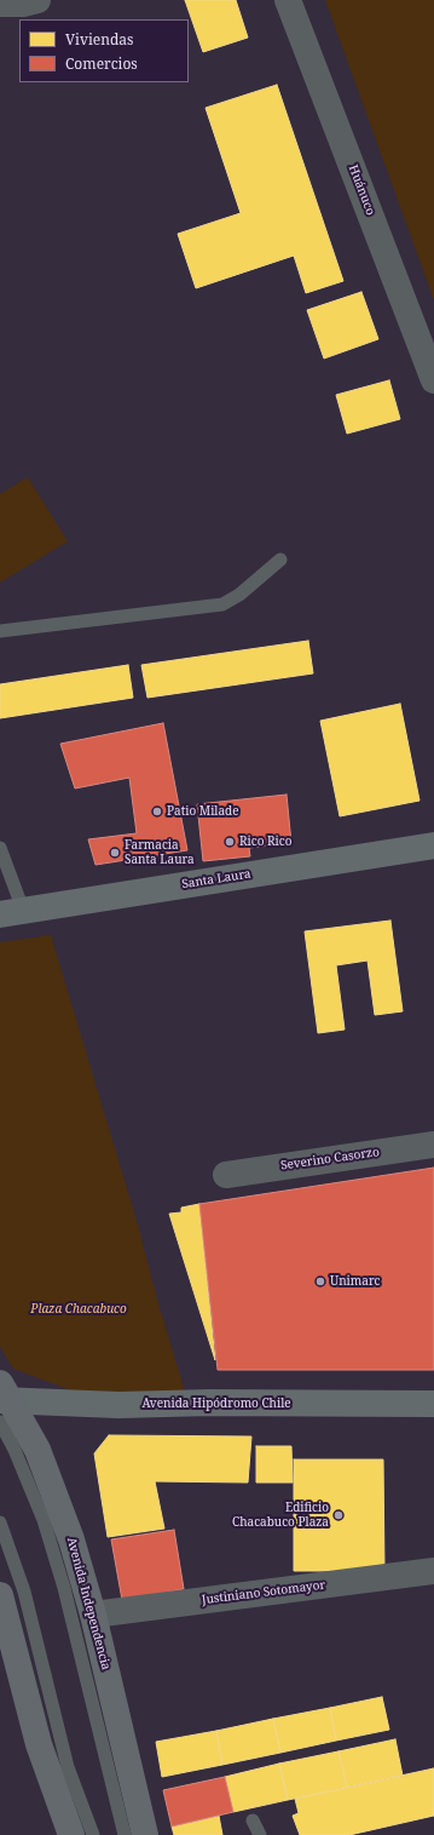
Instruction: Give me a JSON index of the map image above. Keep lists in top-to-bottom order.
{
  "streets": {
    "main road": ["Avenida Independencia"],
    "street": [
      "Huánuco",
      "Santa Laura",
      "Severino Casorzo",
      "Avenida Hipódromo Chile",
      "Justiniano Sotomayor"
    ]
  },
  "crossings": [
    ["Avenida Hipódromo Chile", "Avenida Independencia"],
    ["Justiniano Sotomayor", "Avenida Independencia"]
  ],
  "parks": ["Plaza Chacabuco"],
  "places": [
    "Patio Milade",
    "Rico Rico",
    "Farmacia Santa Laura",
    "Unimarc",
    "Edificio Chacabuco Plaza"
  ],
  "legend": ["Viviendas", "Comercios"]
}
